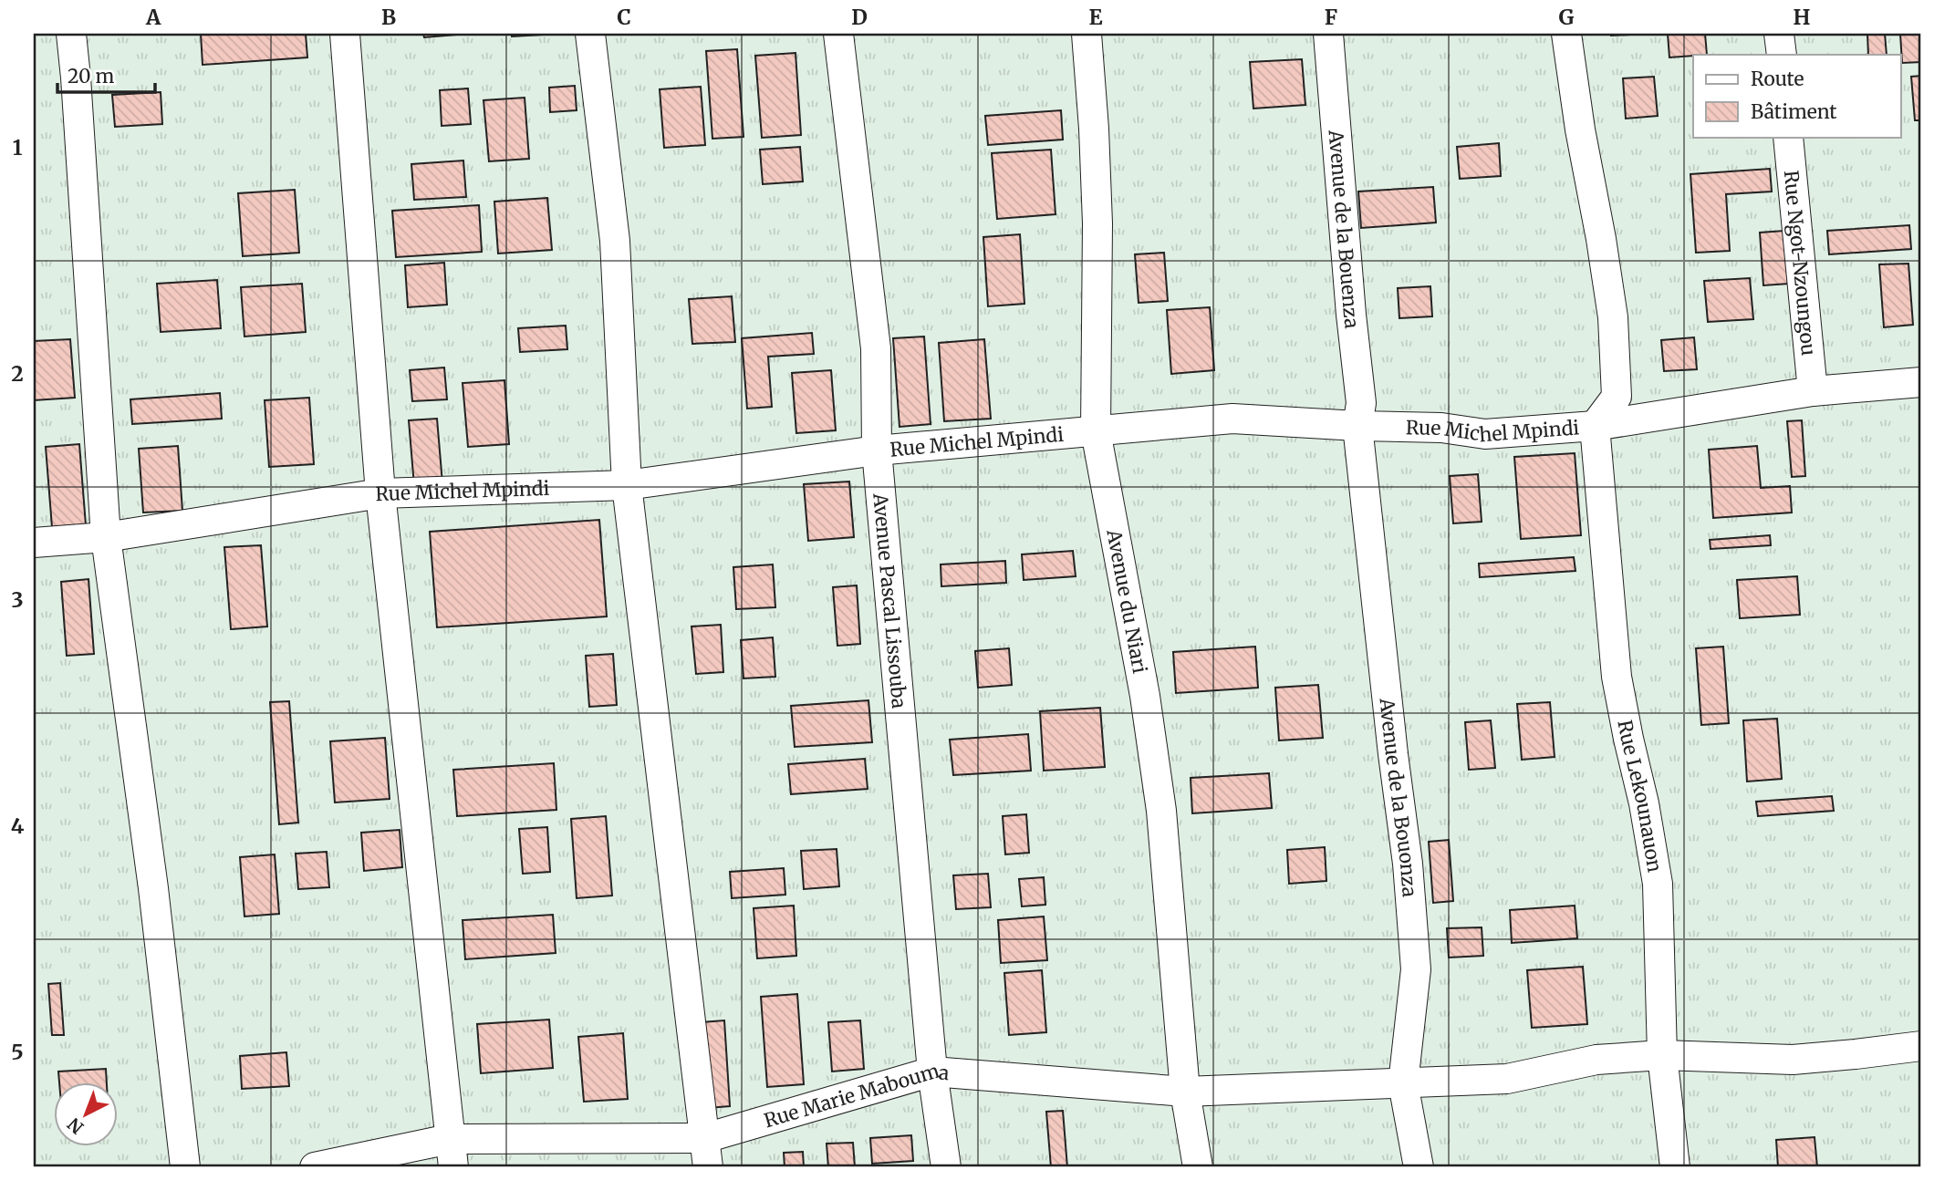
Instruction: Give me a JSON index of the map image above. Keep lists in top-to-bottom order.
{
  "streets": {
    "street": [
      "Avenue de la Bouenza",
      "Rue Ngot-Nzoungou",
      "Rue Michel Mpindi",
      "Avenue Pascal Lissouba",
      "Avenue du Niari",
      "Rue Lekounauon",
      "Avenue de la Bouonza",
      "Rue Marie Mabouma"
    ]
  },
  "crossings": [
    ["Avenue de la Bouenza", "Rue Michel Mpindi"],
    ["Avenue de la Bouenza", "Avenue de la Bouonza"],
    ["Rue Ngot-Nzoungou", "Rue Michel Mpindi"],
    ["Rue Michel Mpindi", "Avenue Pascal Lissouba"],
    ["Rue Michel Mpindi", "Avenue du Niari"],
    ["Rue Michel Mpindi", "Rue Lekounauon"],
    ["Rue Michel Mpindi", "Avenue de la Bouonza"],
    ["Avenue Pascal Lissouba", "Rue Marie Mabouma"],
    ["Avenue du Niari", "Rue Marie Mabouma"],
    ["Rue Lekounauon", "Rue Marie Mabouma"],
    ["Avenue de la Bouonza", "Rue Marie Mabouma"]
  ],
  "legend": ["Route", "Bâtiment"],
  "scale_bar": "20 m",
  "north": "bottom left",
  "grid": {
    "columns": [
      "A",
      "B",
      "C",
      "D",
      "E",
      "F",
      "G",
      "H"
    ],
    "rows": [
      "1",
      "2",
      "3",
      "4",
      "5"
    ]
  }
}
